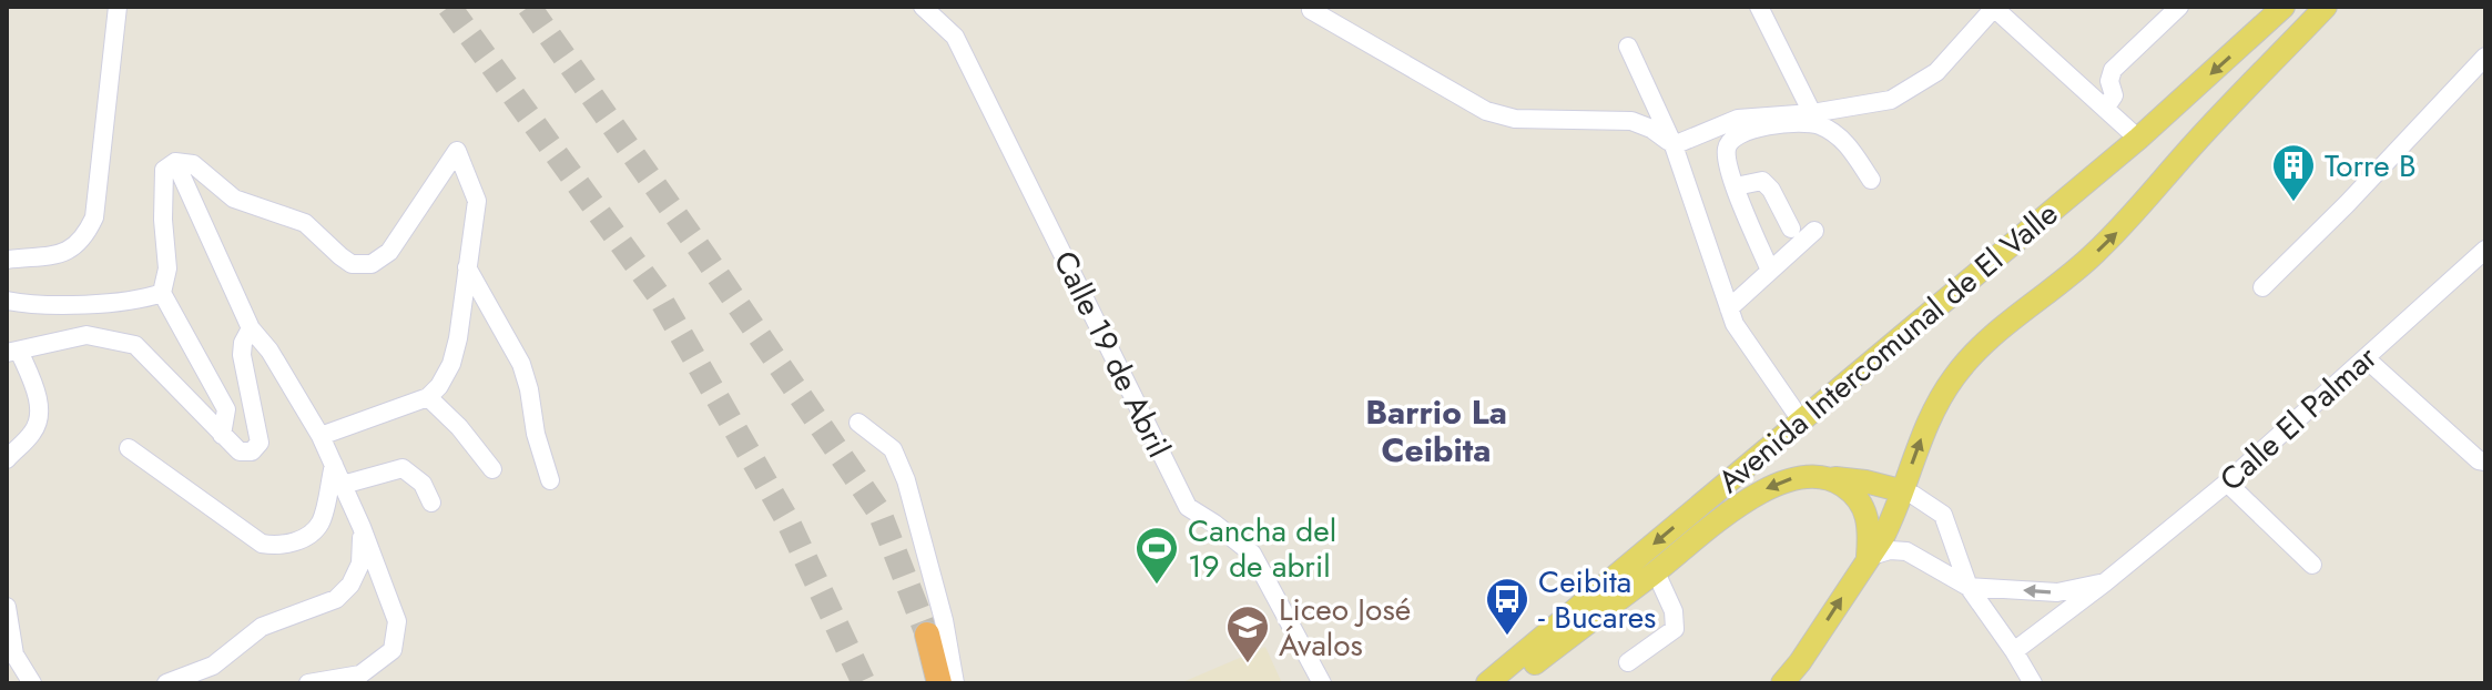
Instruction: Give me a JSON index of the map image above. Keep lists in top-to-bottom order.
{
  "streets": {
    "main road": ["Avenida Intercomunal de El Valle"],
    "street": ["Calle 19 de Abril", "Calle El Palmar"]
  },
  "districts": ["Barrio La Ceibita"],
  "places": {
    "building": ["Torre B"],
    "sports": ["Cancha del 19 de abril"],
    "bus stop": ["Ceibita - Bucares"],
    "school or university": ["Liceo José Ávalos"]
  }
}
